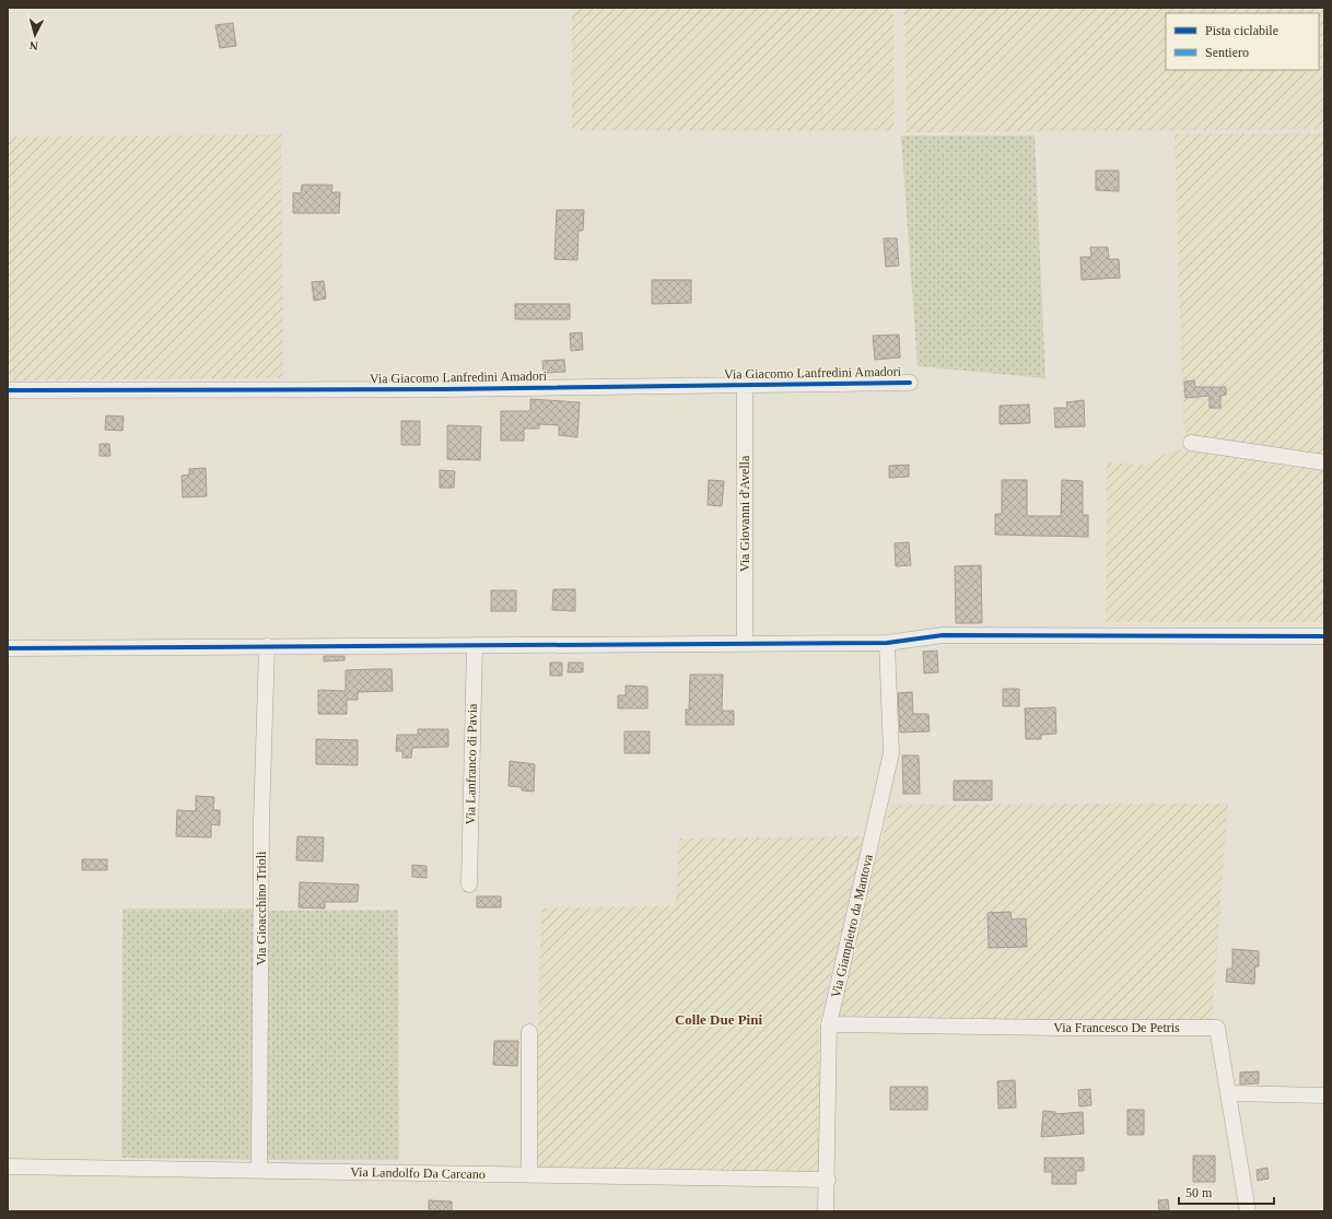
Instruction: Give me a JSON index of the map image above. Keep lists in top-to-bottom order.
{
  "streets": {
    "street": [
      "Via Giacomo Lanfredini Amadori",
      "Via Giovanni d'Avella",
      "Via Lanfranco di Pavia",
      "Via Gioacchino Trioli",
      "Via Giampietro da Mantova",
      "Via Francesco De Petris",
      "Via Landolfo Da Carcano"
    ]
  },
  "crossings": [
    ["Via Giacomo Lanfredini Amadori", "Via Giovanni d'Avella"],
    ["Via Gioacchino Trioli", "Via Landolfo Da Carcano"],
    ["Via Giampietro da Mantova", "Via Francesco De Petris"],
    ["Via Giampietro da Mantova", "Via Landolfo Da Carcano"]
  ],
  "districts": ["Colle Due Pini"],
  "legend": ["Pista ciclabile", "Sentiero"],
  "scale_bar": "50 m",
  "north": "bottom"
}
